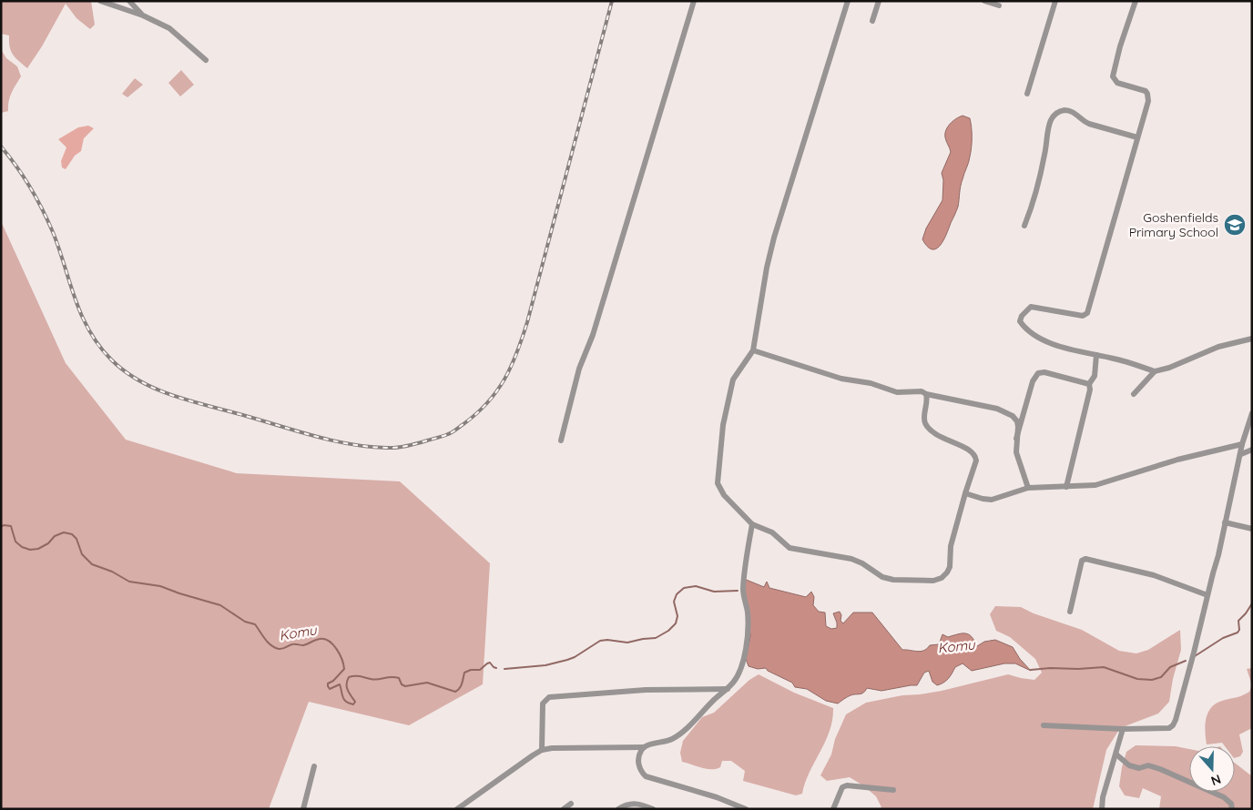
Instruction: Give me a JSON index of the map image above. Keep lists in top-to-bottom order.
{
  "water": ["Komu"],
  "places": {
    "school or university": ["Goshenfields Primary School"]
  },
  "north": "bottom"
}
